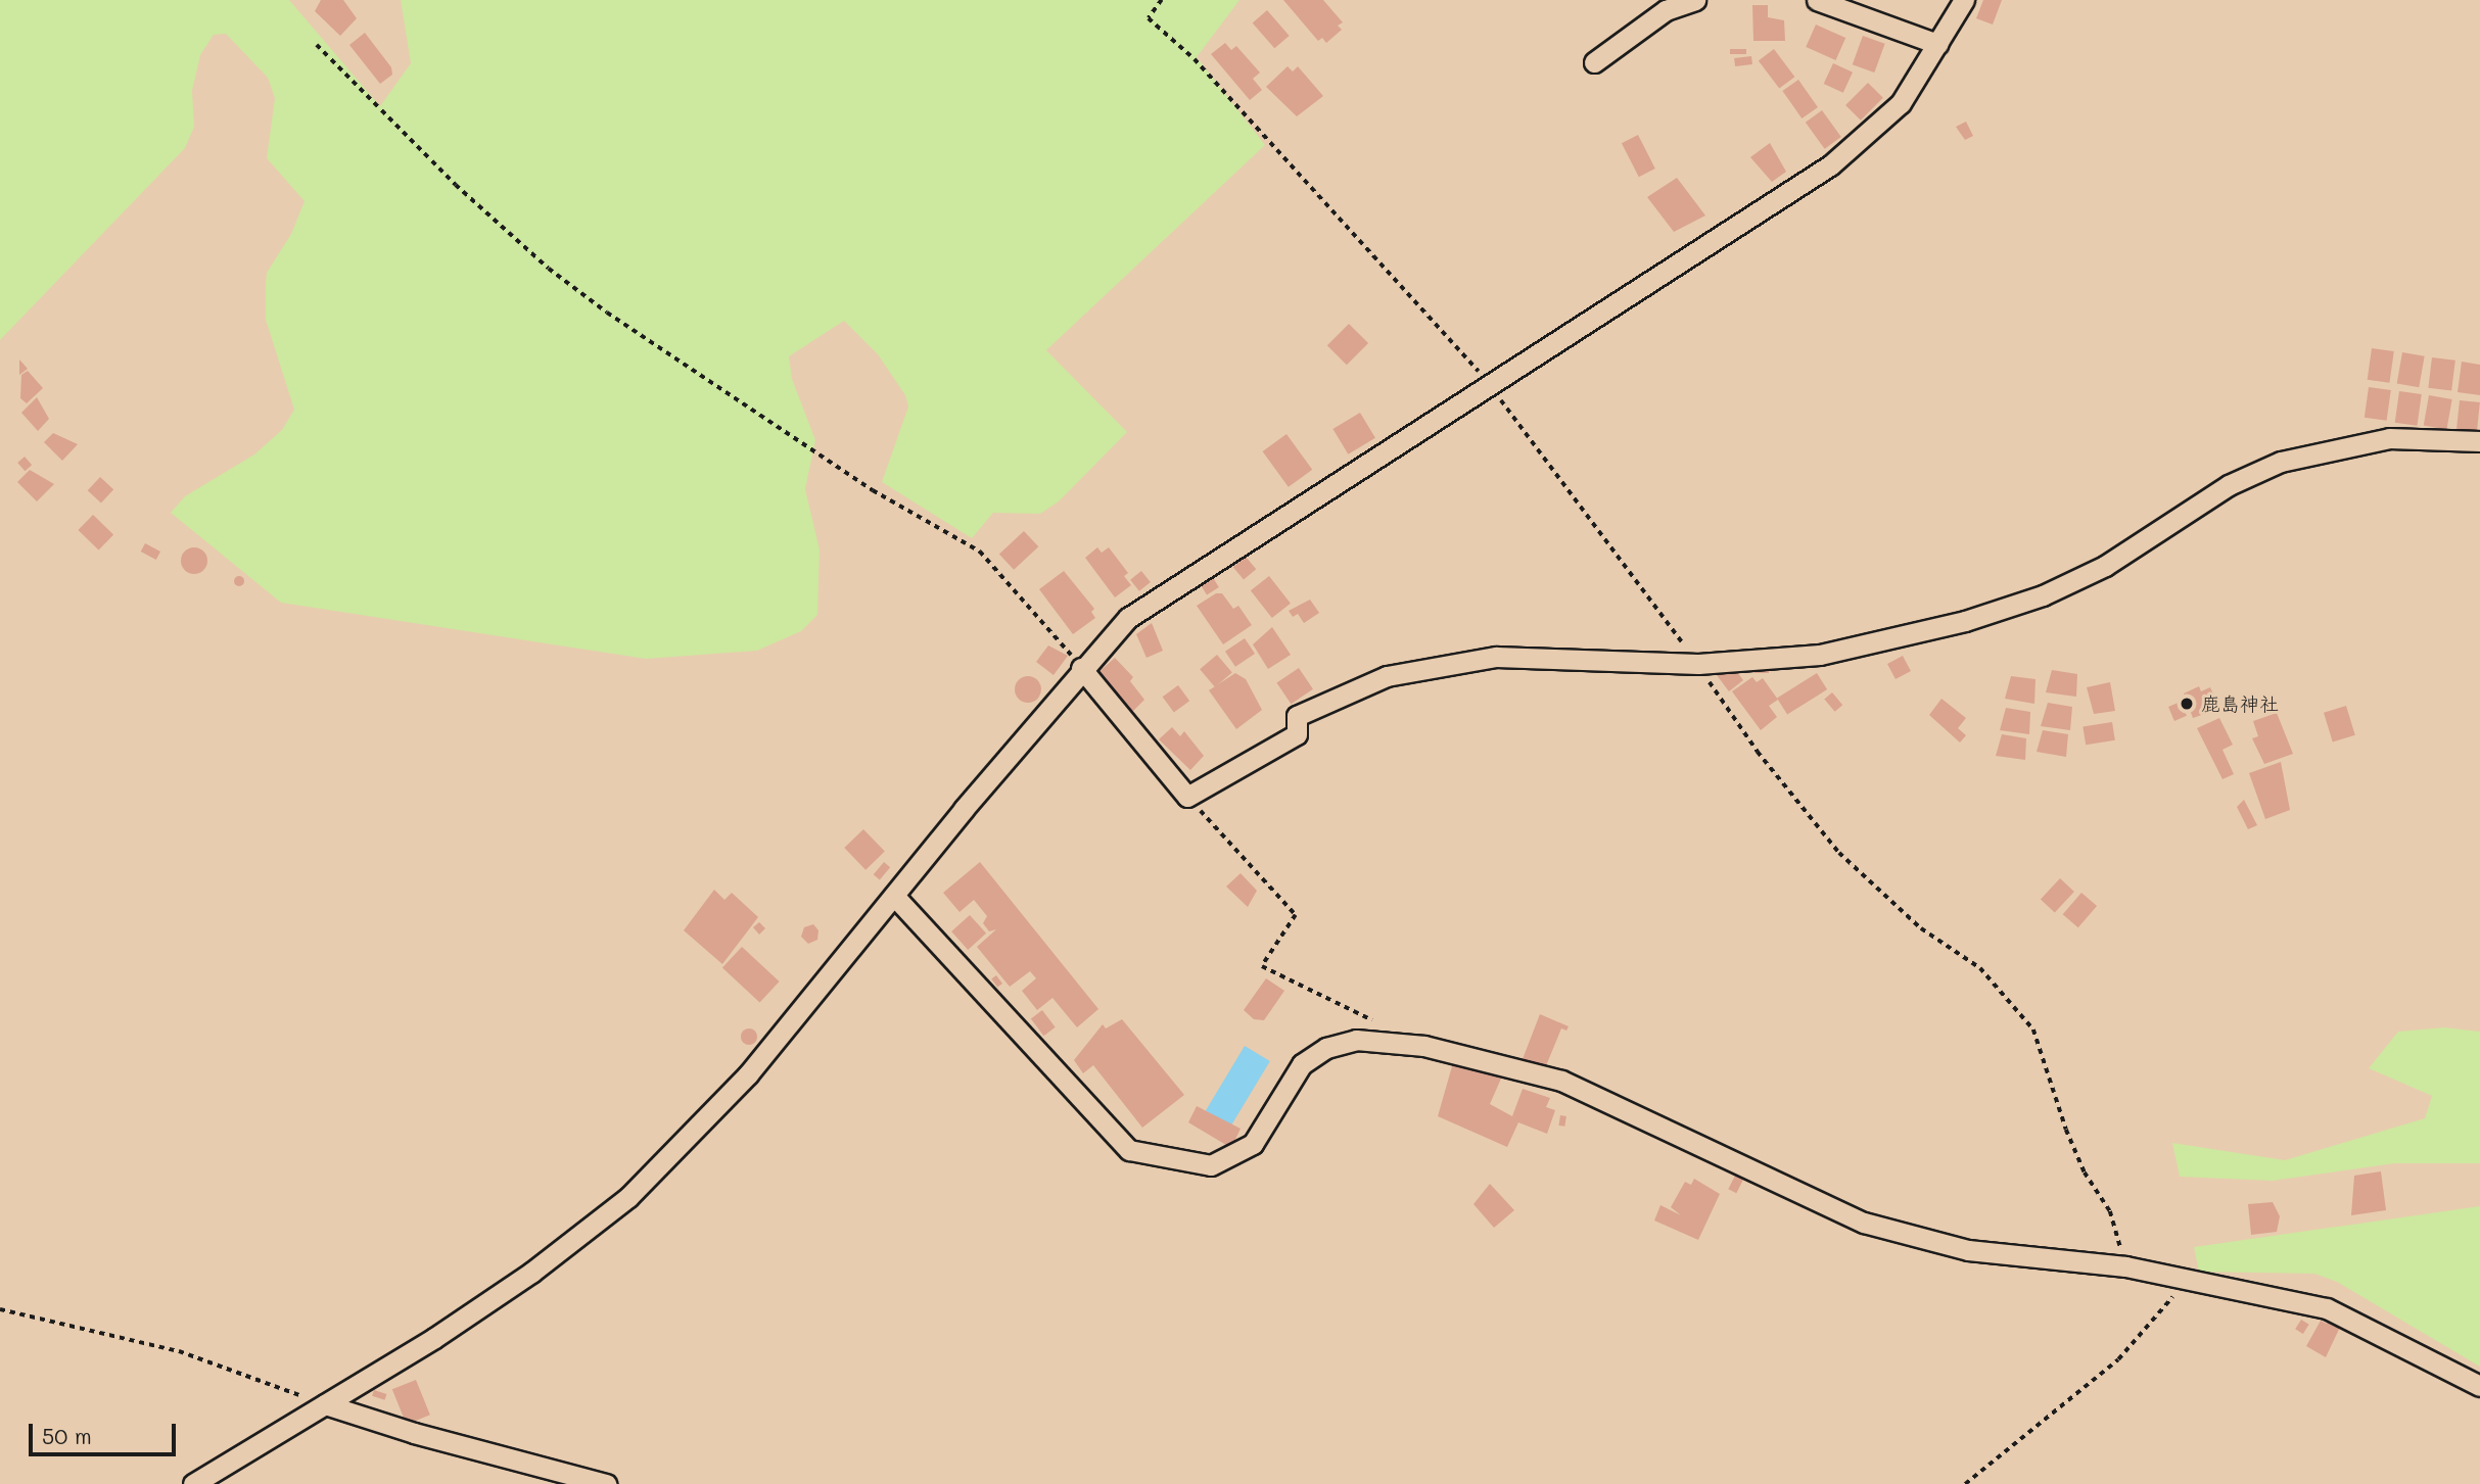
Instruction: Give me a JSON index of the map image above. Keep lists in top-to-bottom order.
{
  "places": ["鹿島神社"],
  "scale_bar": "50 m"
}
